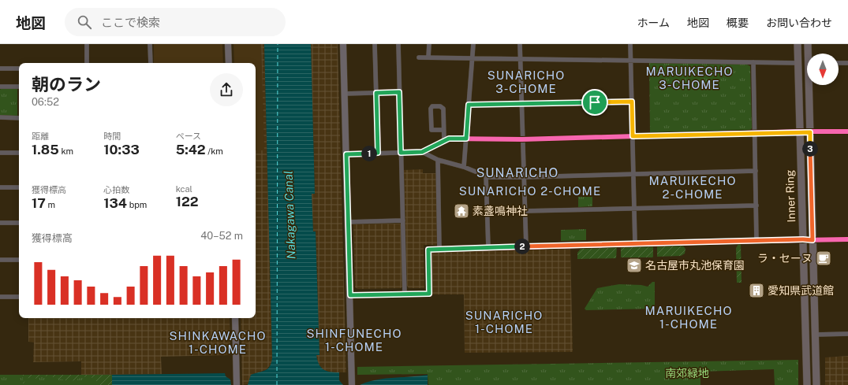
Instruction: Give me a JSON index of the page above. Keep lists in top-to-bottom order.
{
  "streets": {
    "main road": ["Inner Ring"]
  },
  "districts": [
    "MARUIKECHO 3-CHOME",
    "SUNARICHO 3-CHOME",
    "SUNARICHO",
    "MARUIKECHO 2-CHOME",
    "SUNARICHO 2-CHOME",
    "MARUIKECHO 1-CHOME",
    "SUNARICHO 1-CHOME",
    "SHINFUNECHO 1-CHOME",
    "SHINKAWACHO 1-CHOME"
  ],
  "water": ["Nakagawa Canal"],
  "parks": ["南郊緑地"],
  "places": {
    "temple": ["素盞鳴神社"],
    "cafe": ["ラ・セーヌ"],
    "school or university": ["名古屋市丸池保育園"],
    "building": ["愛知県武道館"]
  },
  "north": "bottom",
  "page": {
    "header": "地図",
    "search": "ここで検索",
    "nav": [
      "ホーム",
      "地図",
      "概要",
      "お問い合わせ"
    ],
    "heading": ["朝のラン", "06:52"],
    "stats": [
      ["距離", "1.85 km"],
      ["時間", "10:33"],
      ["ペース", "5:42 /km"],
      ["獲得標高", "17 m"],
      ["心拍数", "134 bpm"],
      ["kcal", "122"]
    ],
    "pins": ["3", "1", "2"],
    "chart": ["獲得標高", "40–52 m"]
  }
}
